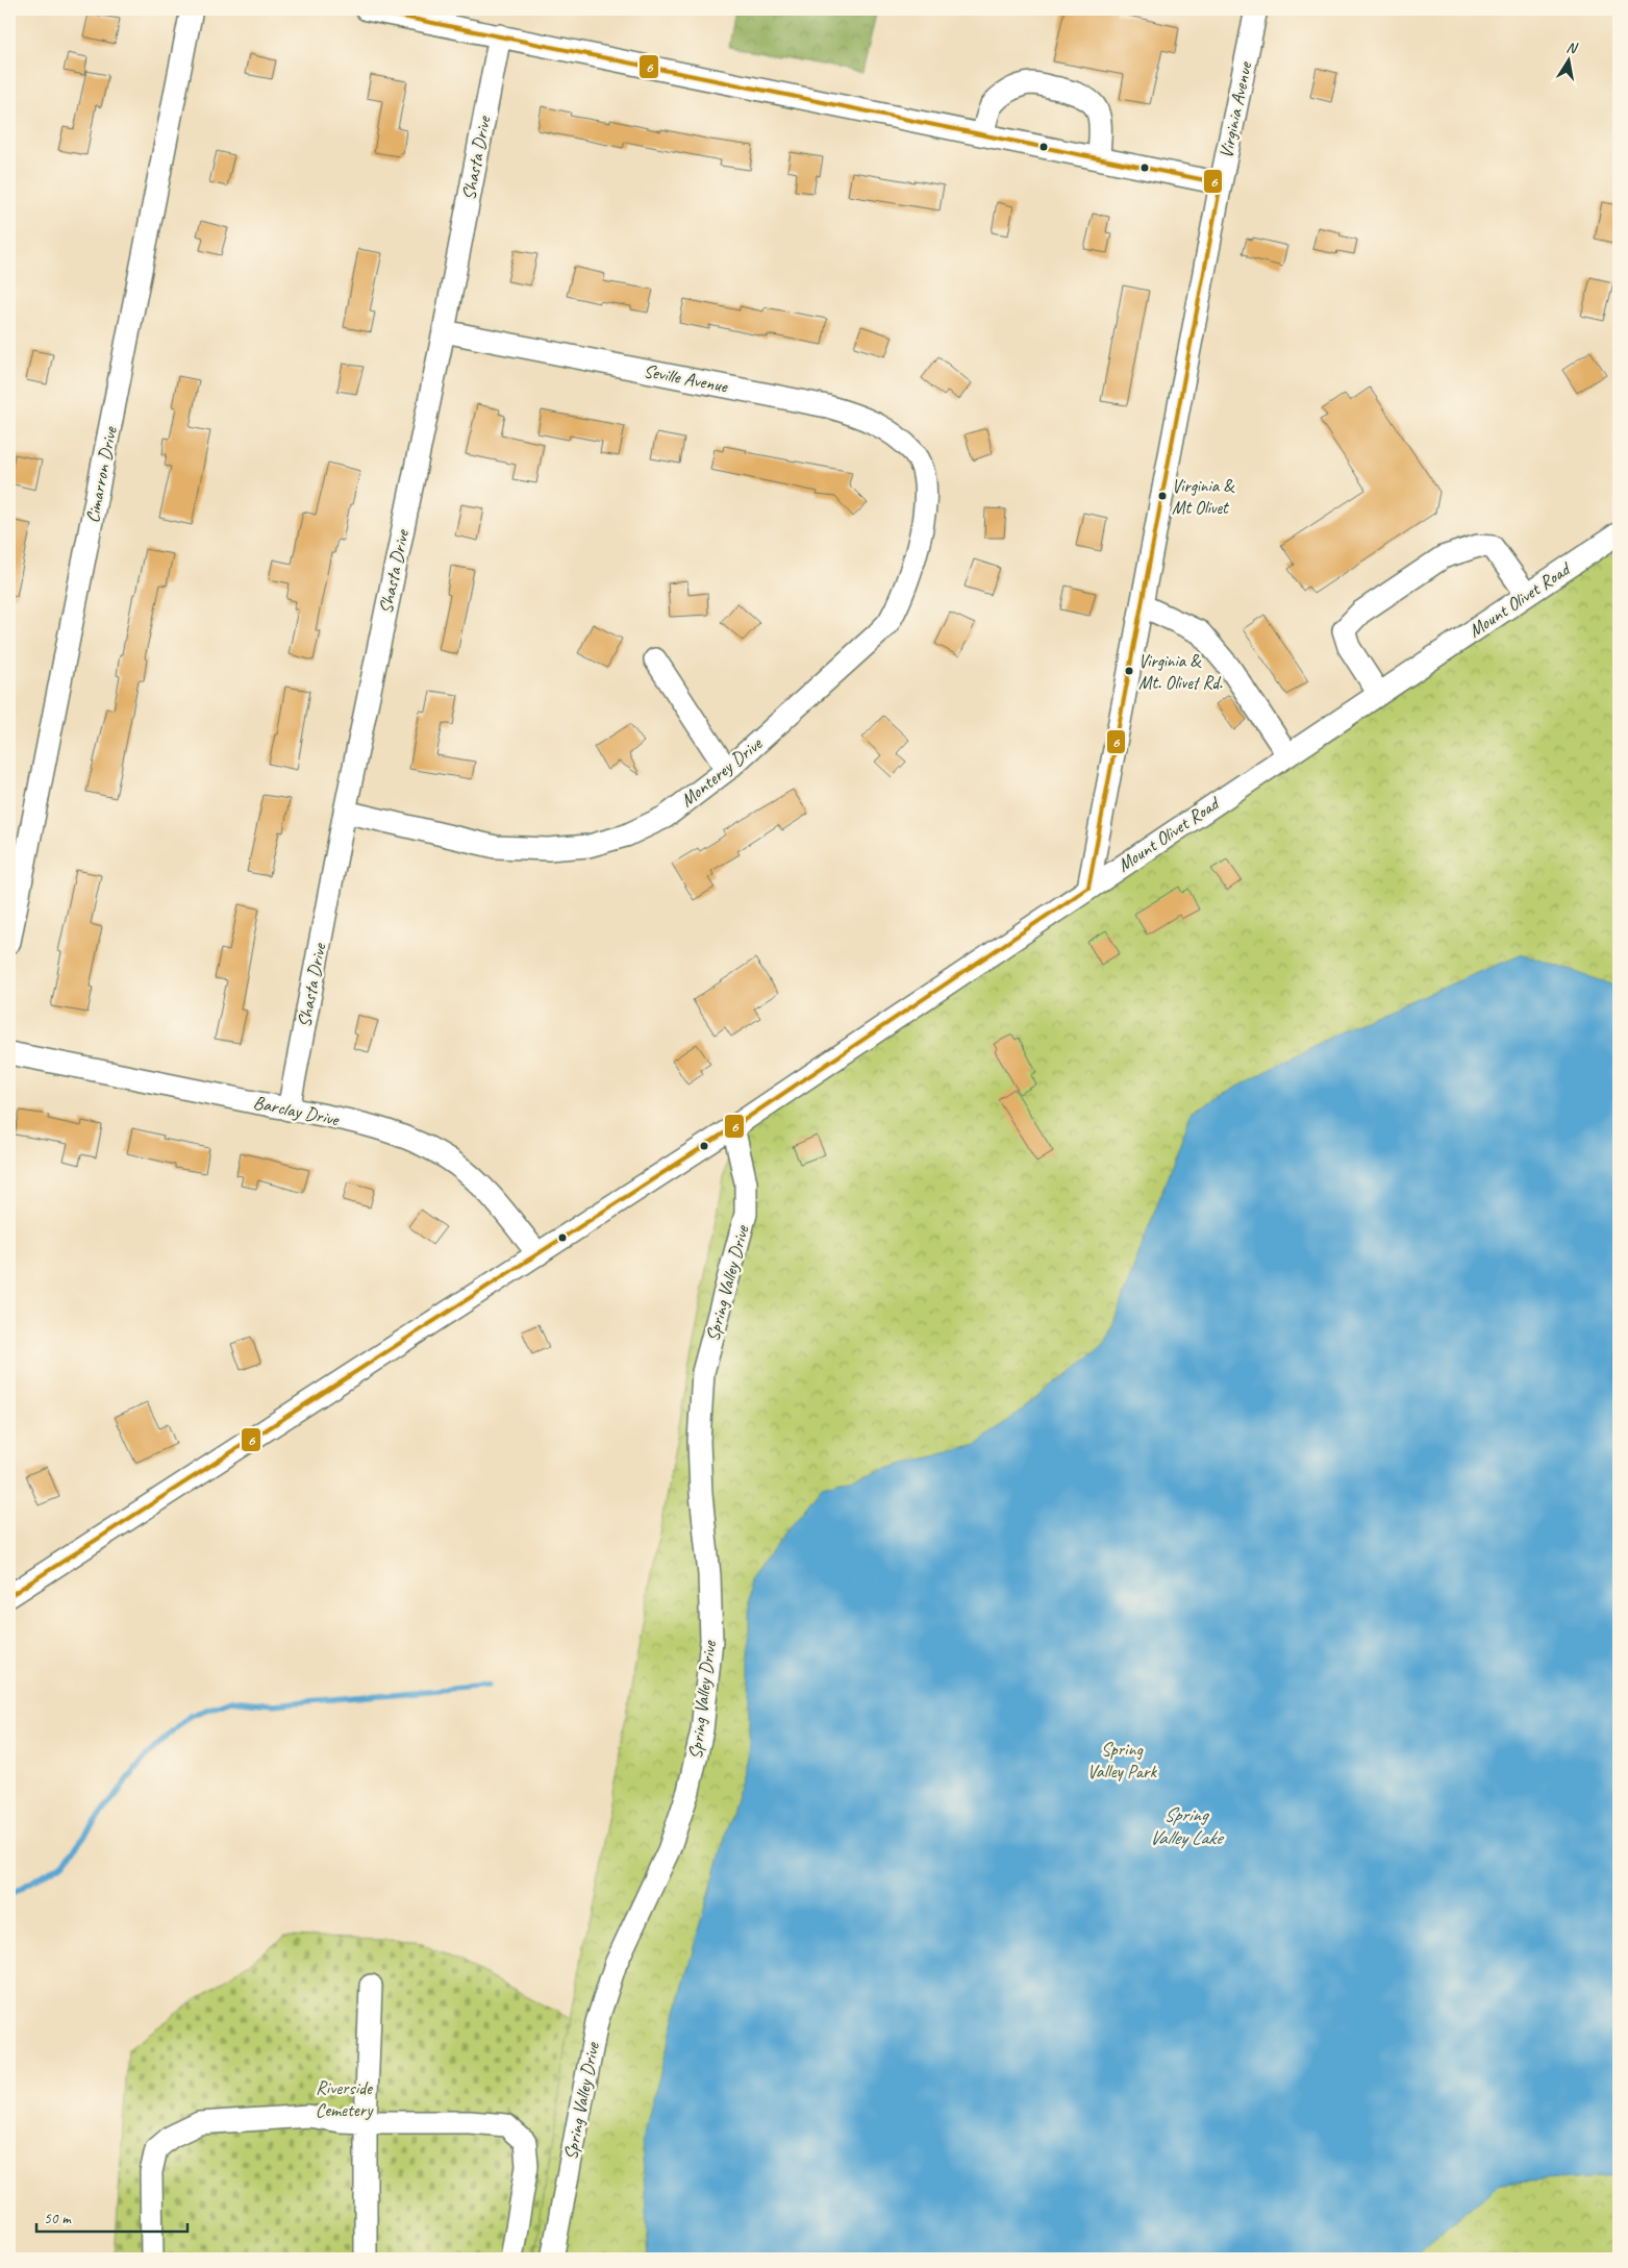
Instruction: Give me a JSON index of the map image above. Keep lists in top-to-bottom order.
{
  "streets": {
    "street": [
      "Virginia Avenue",
      "Shasta Drive",
      "Seville Avenue",
      "Cimarron Drive",
      "Mount Olivet Road",
      "Monterey Drive",
      "Barclay Drive",
      "Spring Valley Drive"
    ]
  },
  "crossings": [
    ["Virginia Avenue", "Mount Olivet Road"],
    ["Shasta Drive", "Seville Avenue"],
    ["Shasta Drive", "Monterey Drive"],
    ["Shasta Drive", "Barclay Drive"],
    ["Seville Avenue", "Monterey Drive"],
    ["Mount Olivet Road", "Barclay Drive"],
    ["Mount Olivet Road", "Spring Valley Drive"]
  ],
  "water": ["Spring Valley Lake"],
  "parks": ["Spring Valley Park", "Riverside Cemetery"],
  "places": ["Virginia & Mt Olivet", "Virginia & Mt. Olivet Rd."],
  "lines": ["transit line 6"],
  "scale_bar": "50 m",
  "north": "top"
}
